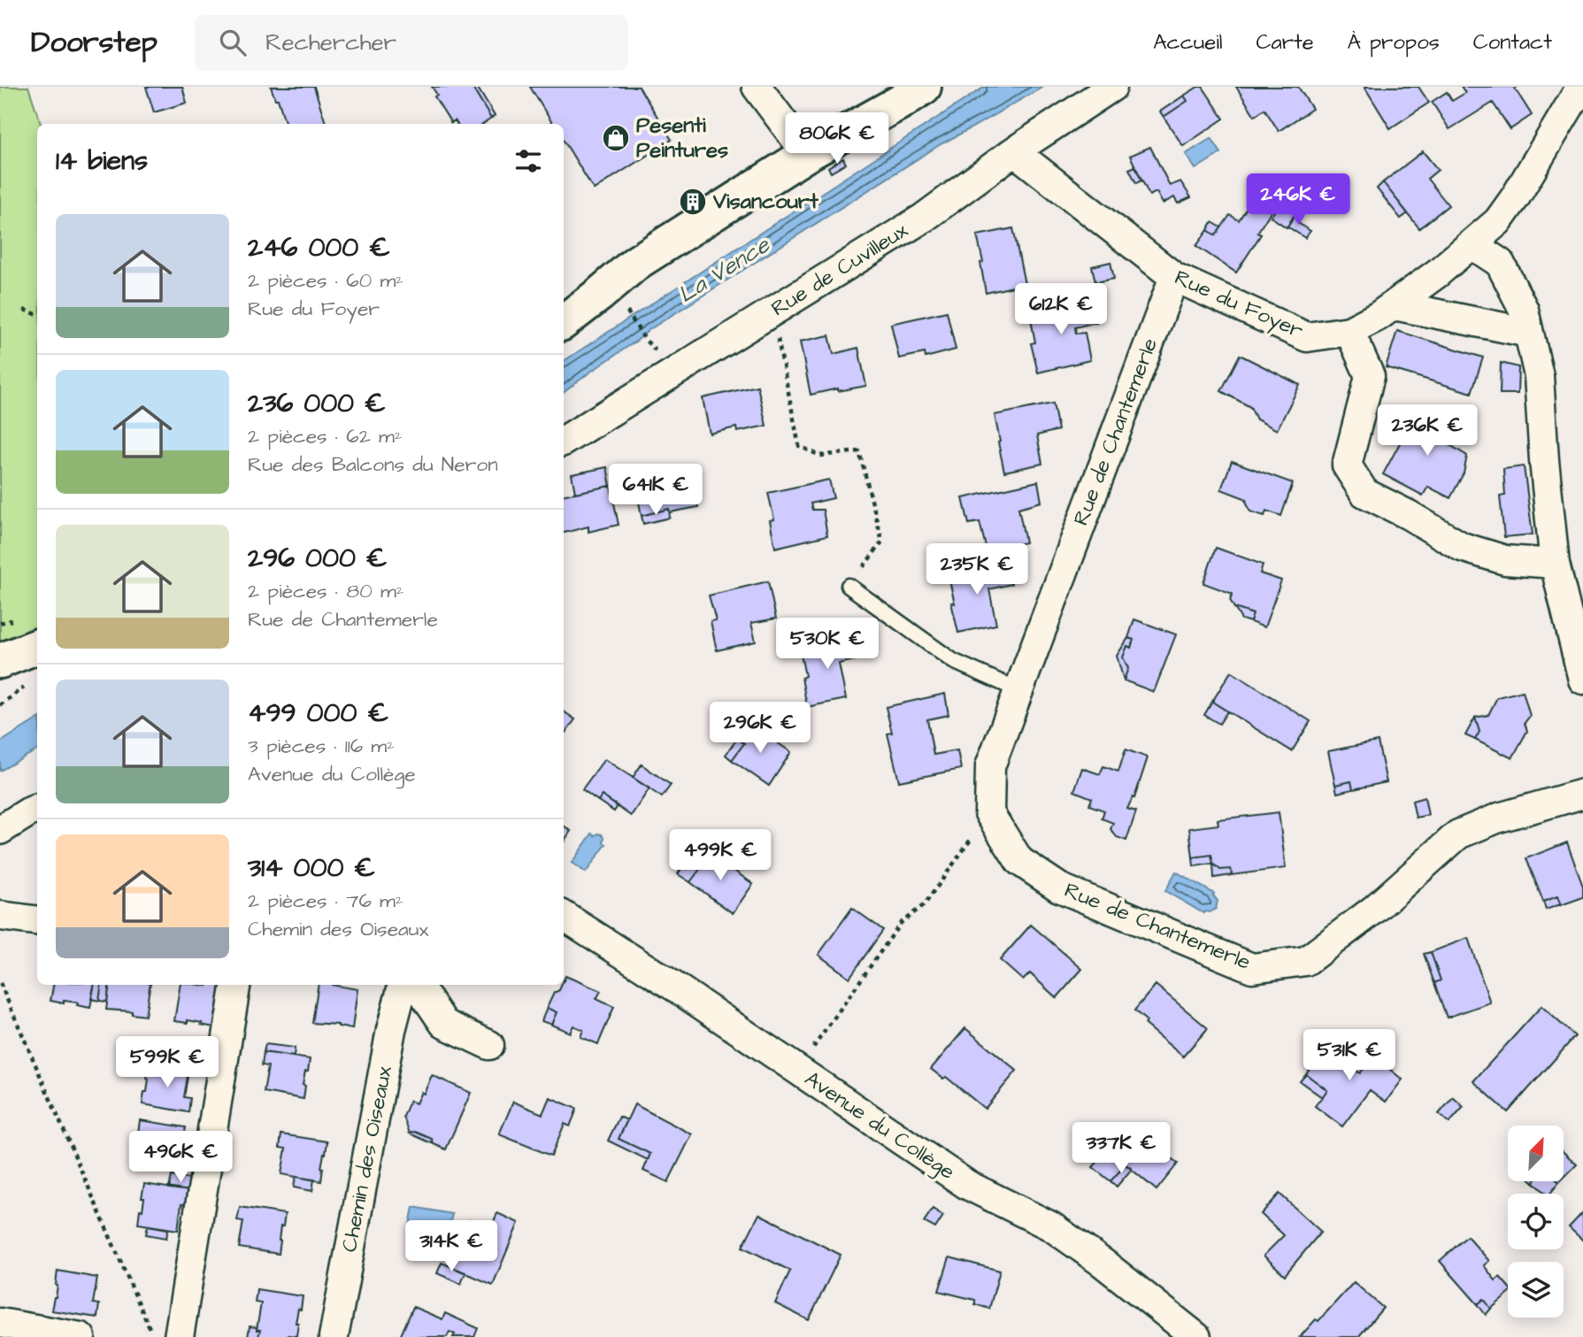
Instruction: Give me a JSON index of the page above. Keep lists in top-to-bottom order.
{
  "streets": {
    "street": [
      "Rue de Cuvilleux",
      "Rue du Foyer",
      "Rue de Chantemerle",
      "Avenue du Collège",
      "Chemin des Oiseaux"
    ]
  },
  "crossings": [
    ["Rue de Cuvilleux", "Rue du Foyer"],
    ["Rue du Foyer", "Rue de Chantemerle"]
  ],
  "water": ["La Vence"],
  "places": {
    "shop": ["Pesenti Peintures"],
    "building": ["Visancourt"]
  },
  "north": "top right",
  "page": {
    "header": "Doorstep",
    "search": "Rechercher",
    "nav": [
      "Accueil",
      "Carte",
      "À propos",
      "Contact"
    ],
    "price": [
      "806K €",
      "246K €",
      "612K €",
      "236K €",
      "641K €",
      "235K €",
      "530K €",
      "296K €",
      "499K €",
      "531K €",
      "599K €",
      "337K €",
      "496K €",
      "314K €"
    ],
    "heading": "14 biens",
    "list": [
      {
        "name": "246 000 €",
        "note": "2 pièces · 60 m² · Rue du Foyer"
      },
      {
        "name": "236 000 €",
        "note": "2 pièces · 62 m² · Rue des Balcons du Neron"
      },
      {
        "name": "296 000 €",
        "note": "2 pièces · 80 m² · Rue de Chantemerle"
      },
      {
        "name": "499 000 €",
        "note": "3 pièces · 116 m² · Avenue du Collège"
      },
      {
        "name": "314 000 €",
        "note": "2 pièces · 76 m² · Chemin des Oiseaux"
      }
    ]
  }
}
